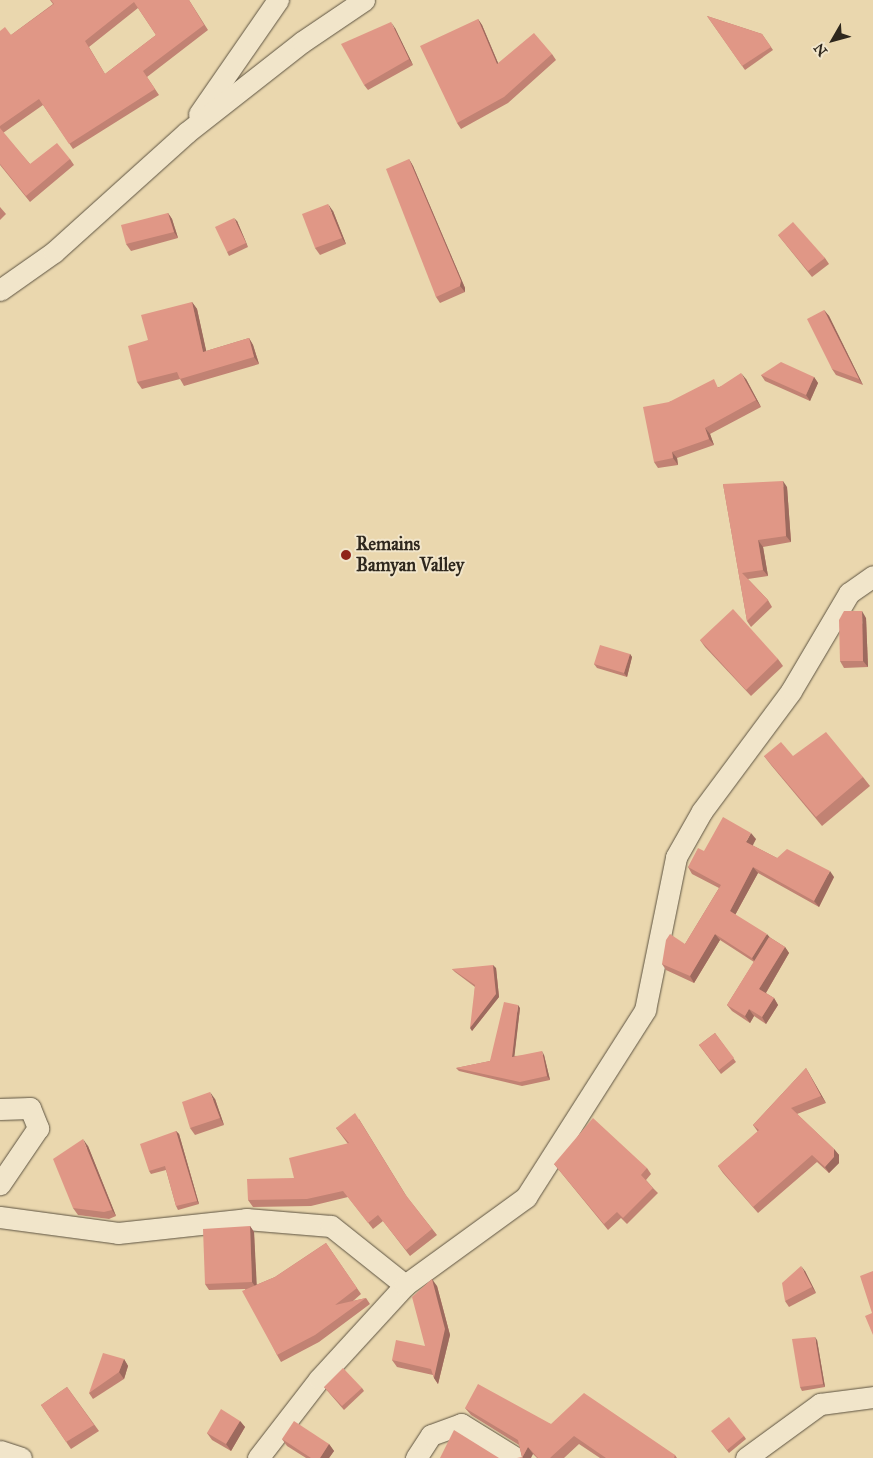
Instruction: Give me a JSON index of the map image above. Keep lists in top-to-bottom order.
{
  "places": ["Remains Bamyan Valley"],
  "north": "bottom left"
}
